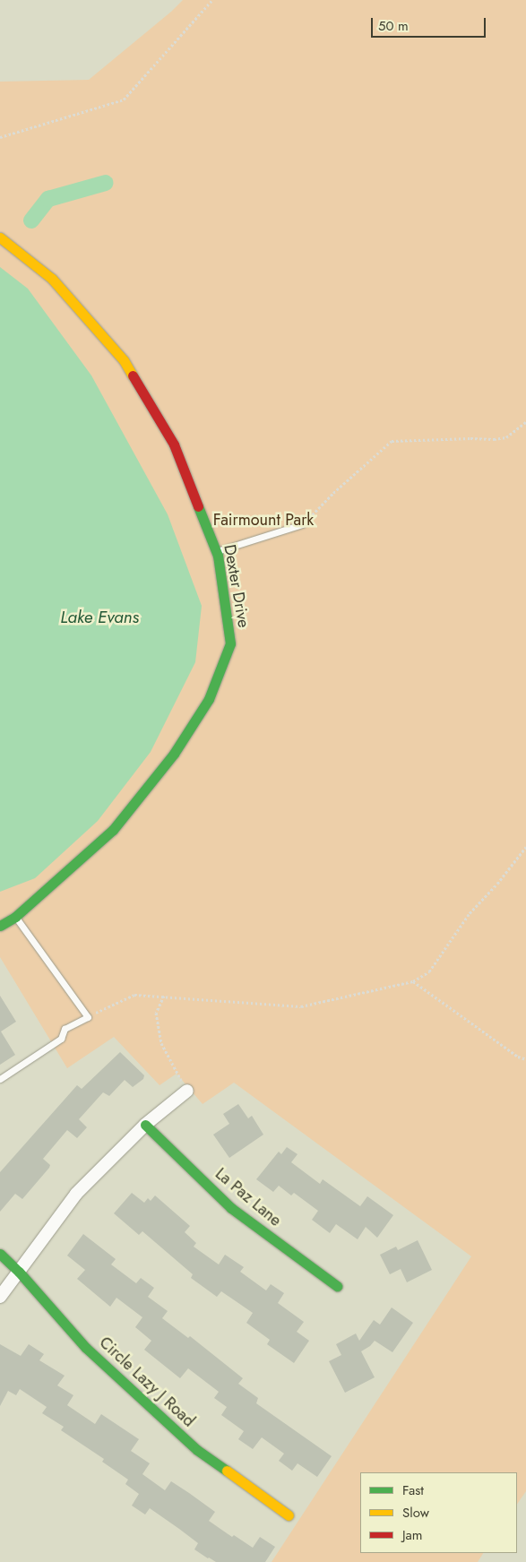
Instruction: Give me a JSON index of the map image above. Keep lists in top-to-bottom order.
{
  "streets": {
    "street": ["Dexter Drive", "La Paz Lane", "Circle Lazy J Road"]
  },
  "water": ["Lake Evans"],
  "parks": ["Fairmount Park"],
  "legend": ["Fast", "Slow", "Jam"],
  "scale_bar": "50 m"
}
